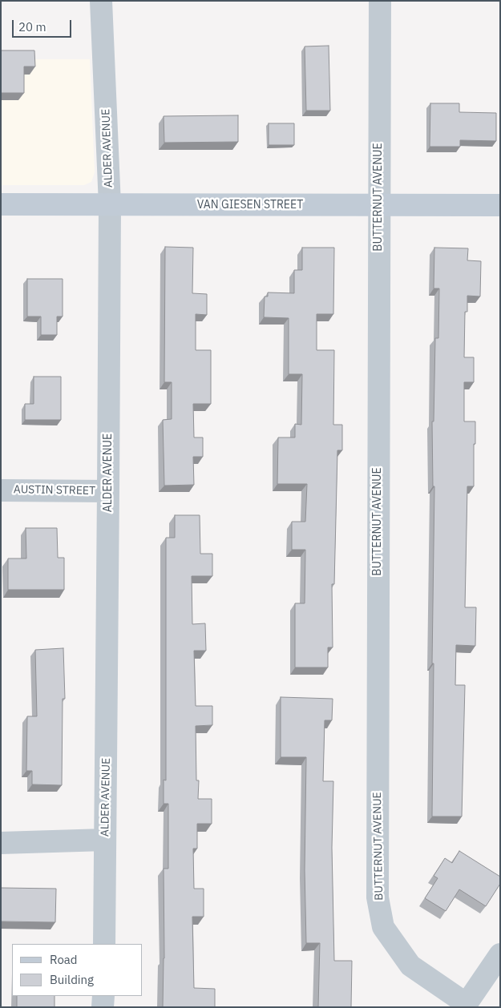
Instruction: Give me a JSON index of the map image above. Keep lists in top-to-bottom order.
{
  "streets": {
    "main road": ["VAN GIESEN STREET"],
    "street": ["ALDER AVENUE", "BUTTERNUT AVENUE", "AUSTIN STREET"]
  },
  "crossings": [
    ["ALDER AVENUE", "VAN GIESEN STREET"],
    ["ALDER AVENUE", "AUSTIN STREET"],
    ["BUTTERNUT AVENUE", "VAN GIESEN STREET"]
  ],
  "legend": ["Road", "Building"],
  "scale_bar": "20 m"
}
